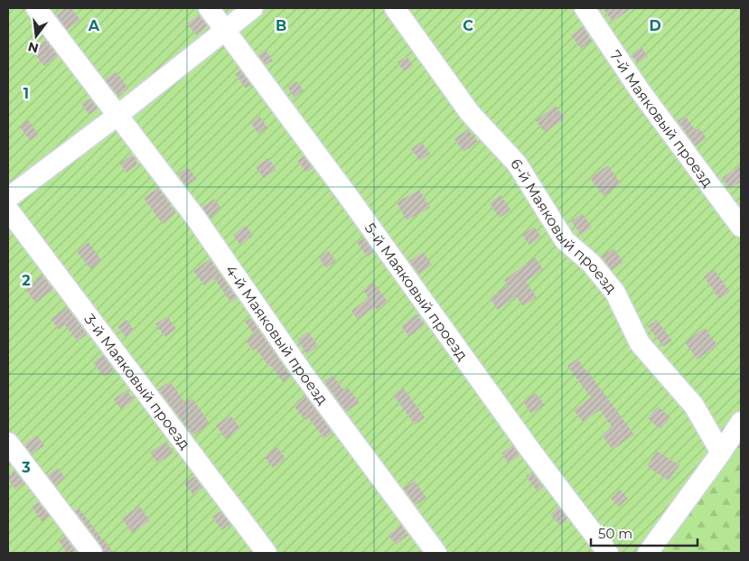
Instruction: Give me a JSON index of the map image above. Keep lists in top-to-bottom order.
{
  "streets": {
    "street": [
      "7-й Маяковый проезд",
      "6-й Маяковый проезд",
      "5-й Маяковый проезд",
      "4-й Маяковый проезд",
      "3-й Маяковый проезд"
    ]
  },
  "scale_bar": "50 m",
  "north": "bottom",
  "grid": {
    "columns": [
      "A",
      "B",
      "C",
      "D"
    ],
    "rows": ["1", "2", "3"]
  }
}
